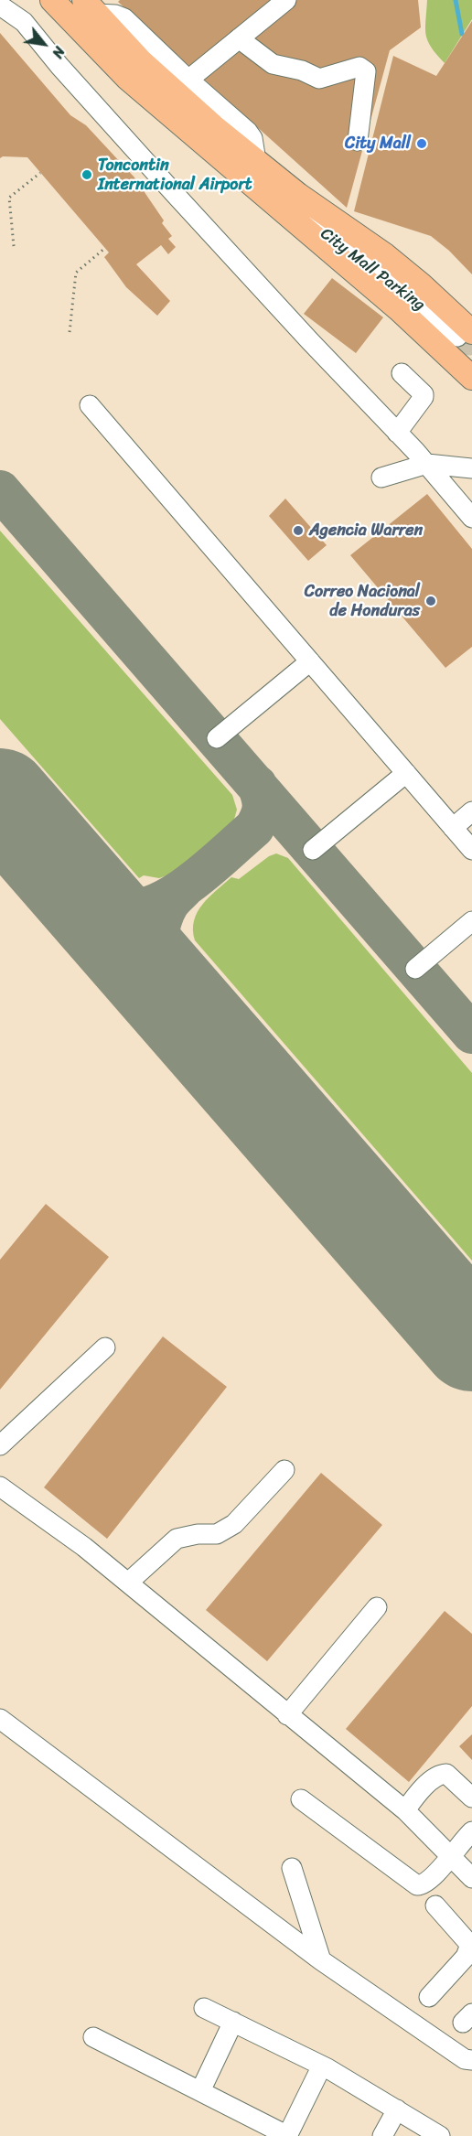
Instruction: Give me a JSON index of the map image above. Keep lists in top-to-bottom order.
{
  "streets": {
    "street": ["City Mall Parking"]
  },
  "places": [
    "City Mall",
    "Toncontin International Airport",
    "Agencia Warren",
    "Correo Nacional de Honduras"
  ],
  "north": "bottom right"
}
